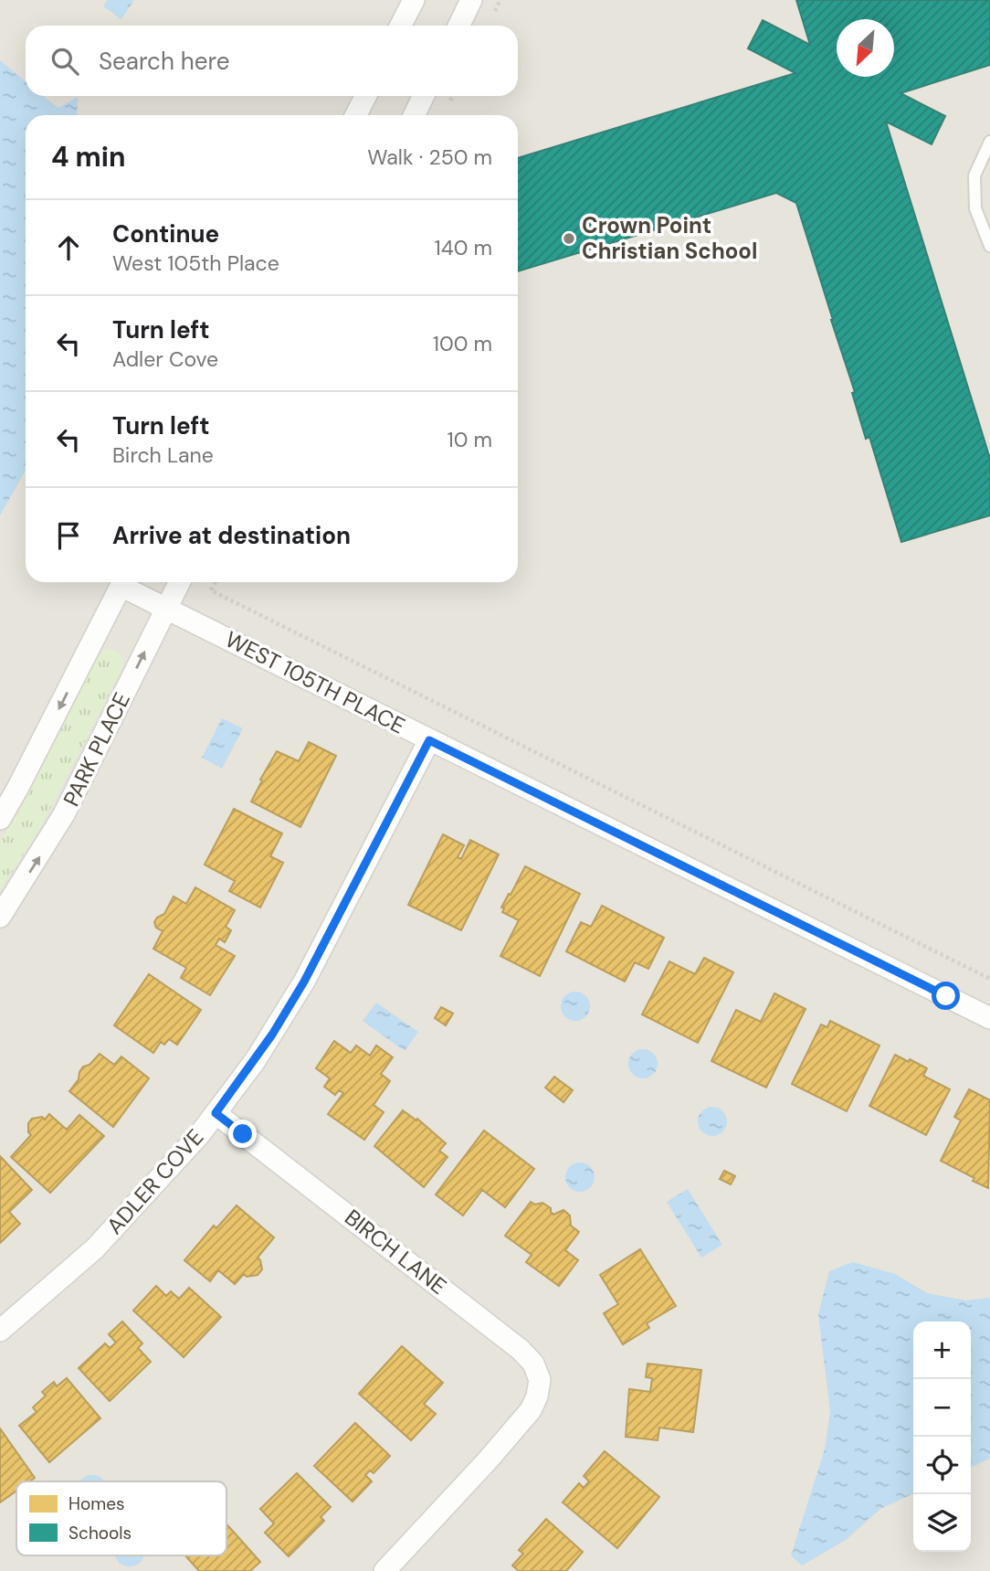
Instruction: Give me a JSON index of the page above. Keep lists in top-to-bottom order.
{
  "streets": {
    "street": [
      "WEST 105TH PLACE",
      "PARK PLACE",
      "ADLER COVE",
      "BIRCH LANE"
    ]
  },
  "crossings": [
    ["WEST 105TH PLACE", "PARK PLACE"],
    ["WEST 105TH PLACE", "ADLER COVE"],
    ["ADLER COVE", "BIRCH LANE"]
  ],
  "places": ["Crown Point Christian School"],
  "legend": ["Homes", "Schools"],
  "north": "bottom left",
  "page": {
    "search": "Search here",
    "heading": ["4 min", "Walk · 250 m"],
    "list": [
      ["Continue", "West 105th Place", "140 m"],
      ["Turn left", "Adler Cove", "100 m"],
      ["Turn left", "Birch Lane", "10 m"],
      "Arrive at destination"
    ],
    "map_buttons": ["+", "−"]
  }
}
